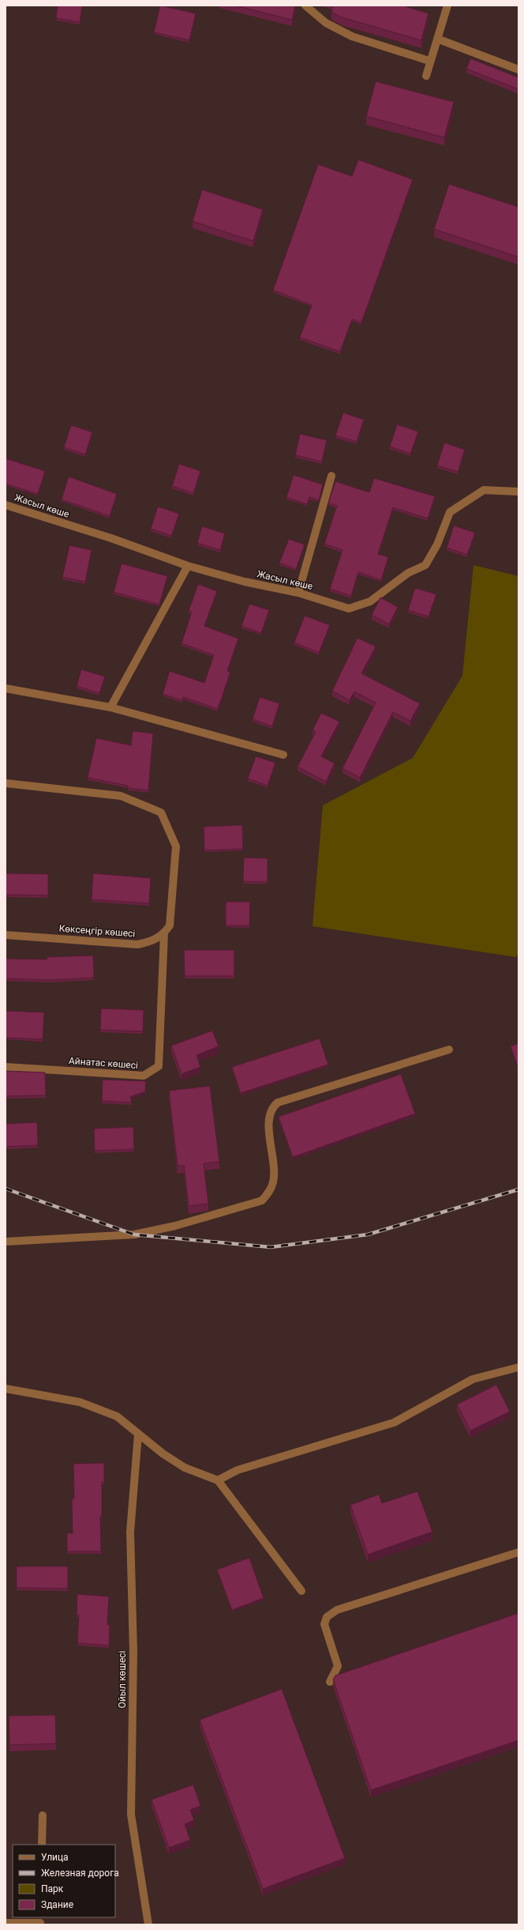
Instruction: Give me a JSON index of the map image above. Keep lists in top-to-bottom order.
{
  "streets": {
    "street": [
      "Жасыл көше",
      "Көксеңгір көшесі",
      "Айнатас көшесі",
      "Ойыл көшесі"
    ]
  },
  "crossings": [
    ["Көксеңгір көшесі", "Айнатас көшесі"]
  ],
  "legend": [
    "Улица",
    "Железная дорога",
    "Парк",
    "Здание"
  ]
}
